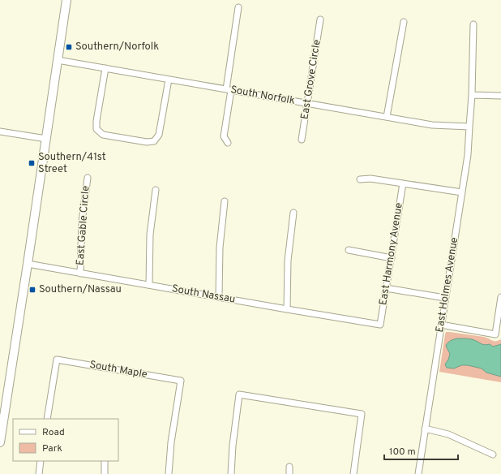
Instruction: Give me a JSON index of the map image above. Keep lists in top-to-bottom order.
{
  "streets": {
    "street": [
      "East Grove Circle",
      "South Norfolk",
      "East Gable Circle",
      "East Harmony Avenue",
      "East Holmes Avenue",
      "South Nassau",
      "South Maple"
    ]
  },
  "crossings": [
    ["East Grove Circle", "South Norfolk"],
    ["South Norfolk", "East Holmes Avenue"],
    ["East Gable Circle", "South Nassau"],
    ["East Harmony Avenue", "South Nassau"]
  ],
  "places": {
    "transit": ["Southern/Norfolk", "Southern/41st Street", "Southern/Nassau"]
  },
  "legend": ["Road", "Park"],
  "scale_bar": "100 m"
}
